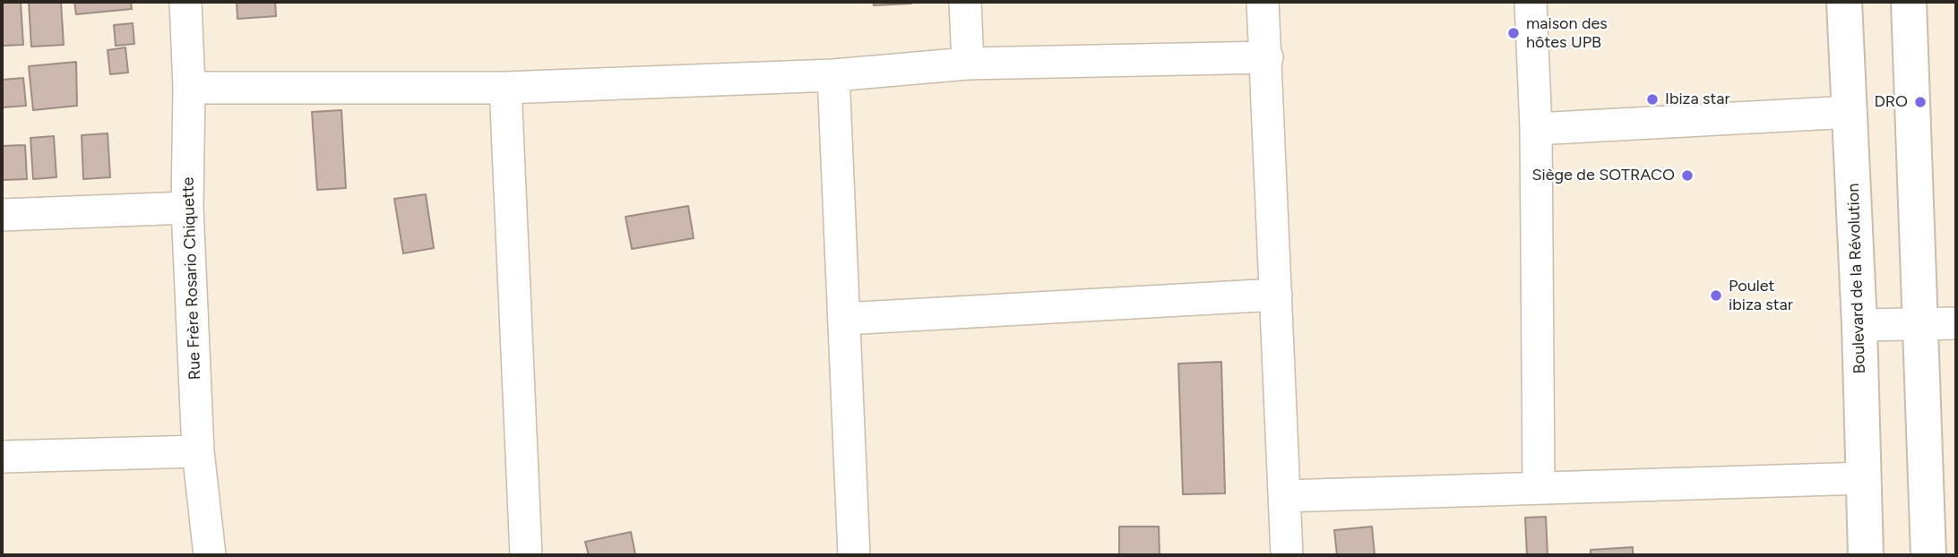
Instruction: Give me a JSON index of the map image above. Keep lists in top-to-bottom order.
{
  "streets": {
    "main road": ["Boulevard de la Révolution"],
    "street": ["Rue Frère Rosario Chiquette"]
  },
  "places": [
    "maison des hôtes UPB",
    "Ibiza star",
    "DRO",
    "Siège de SOTRACO",
    "Poulet ibiza star"
  ]
}
